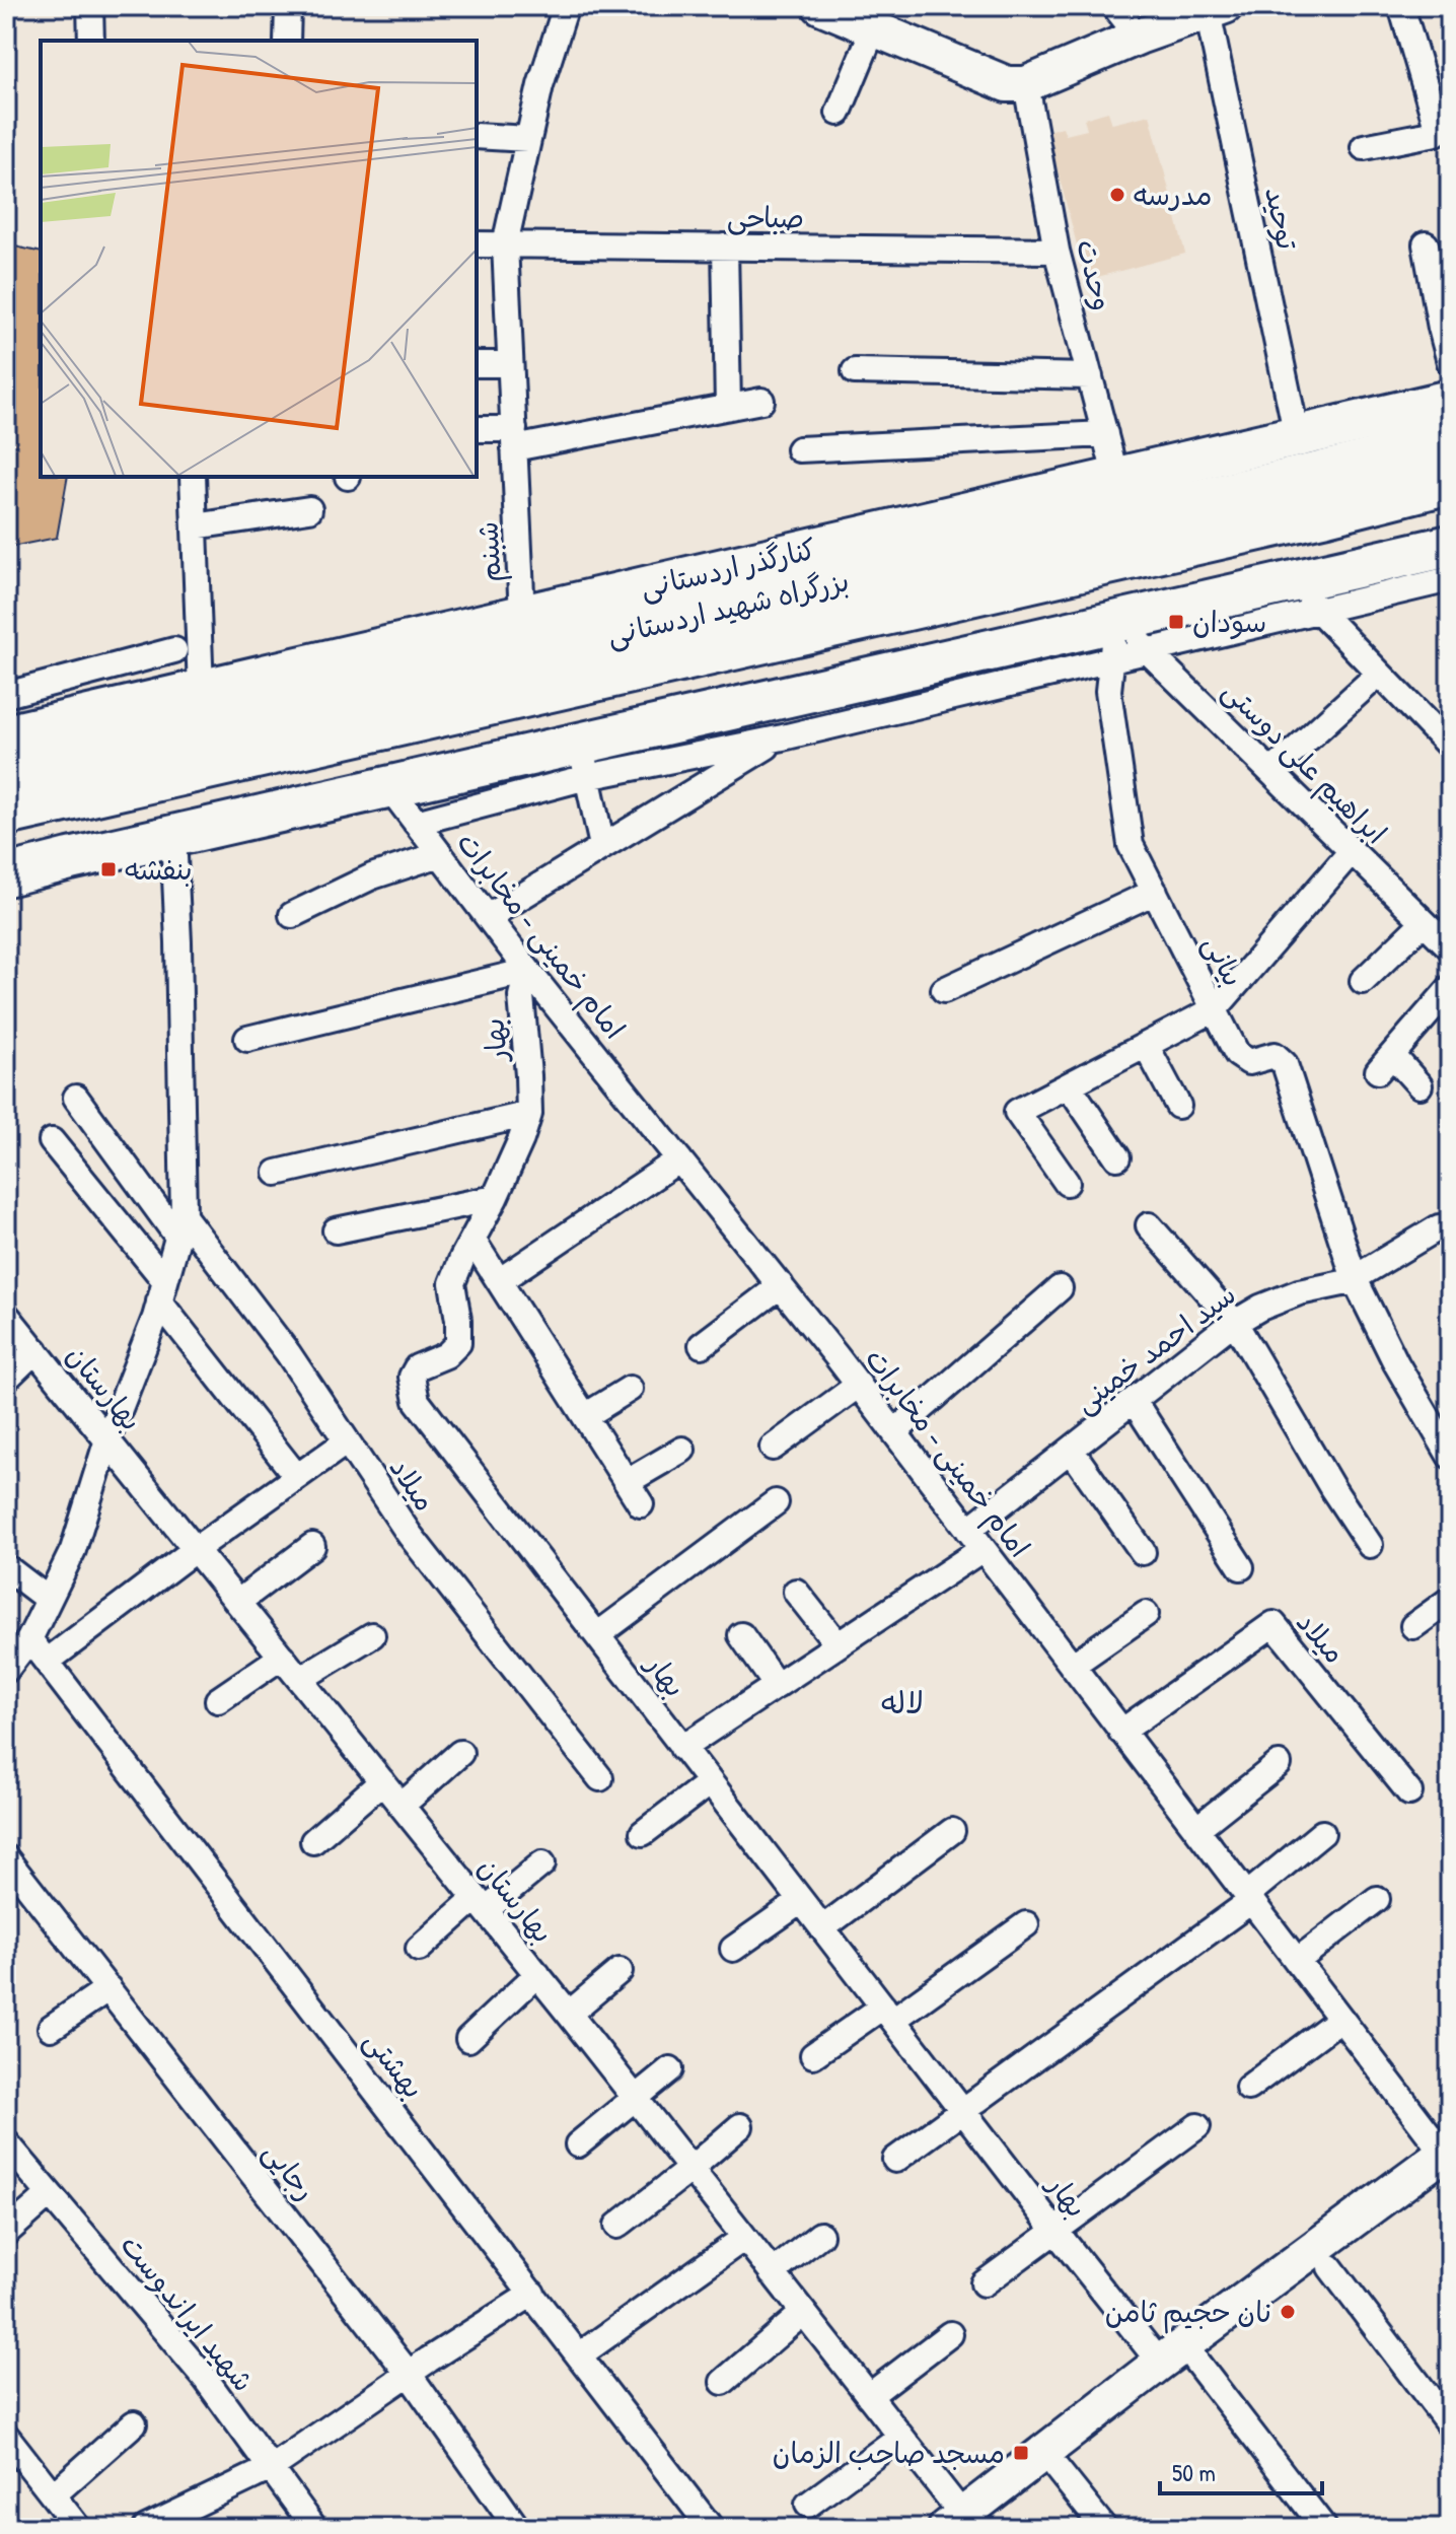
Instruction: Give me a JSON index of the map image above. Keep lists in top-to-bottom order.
{
  "streets": {
    "highway": ["بزرگراه شهید اردستانی"],
    "main road": ["کنارگذر اردستانی"],
    "street": [
      "صباحی",
      "توحید",
      "وحدت",
      "شبنم",
      "ابراهیم علی دوستی",
      "امام خمینی - مخابرات",
      "بیانی",
      "بهار",
      "سید احمد خمینی",
      "بهارستان",
      "میلاد",
      "بهشتی",
      "رجایی",
      "شهید ایراندوست"
    ]
  },
  "crossings": [
    ["صباحی", "وحدت"],
    ["صباحی", "شبنم"],
    ["توحید", "کنارگذر اردستانی"],
    ["وحدت", "کنارگذر اردستانی"],
    ["شبنم", "کنارگذر اردستانی"],
    ["ابراهیم علی دوستی", "بیانی"],
    ["امام خمینی - مخابرات", "بهار"],
    ["امام خمینی - مخابرات", "سید احمد خمینی"],
    ["امام خمینی - مخابرات", "میلاد"],
    ["بیانی", "سید احمد خمینی"],
    ["بهار", "سید احمد خمینی"]
  ],
  "districts": ["لاله"],
  "places": {
    "other": ["مدرسه", "نان حجیم ثامن"],
    "transit": ["سودان", "بنفشه", "مسجد صاحب الزمان"]
  },
  "scale_bar": "50 m"
}
